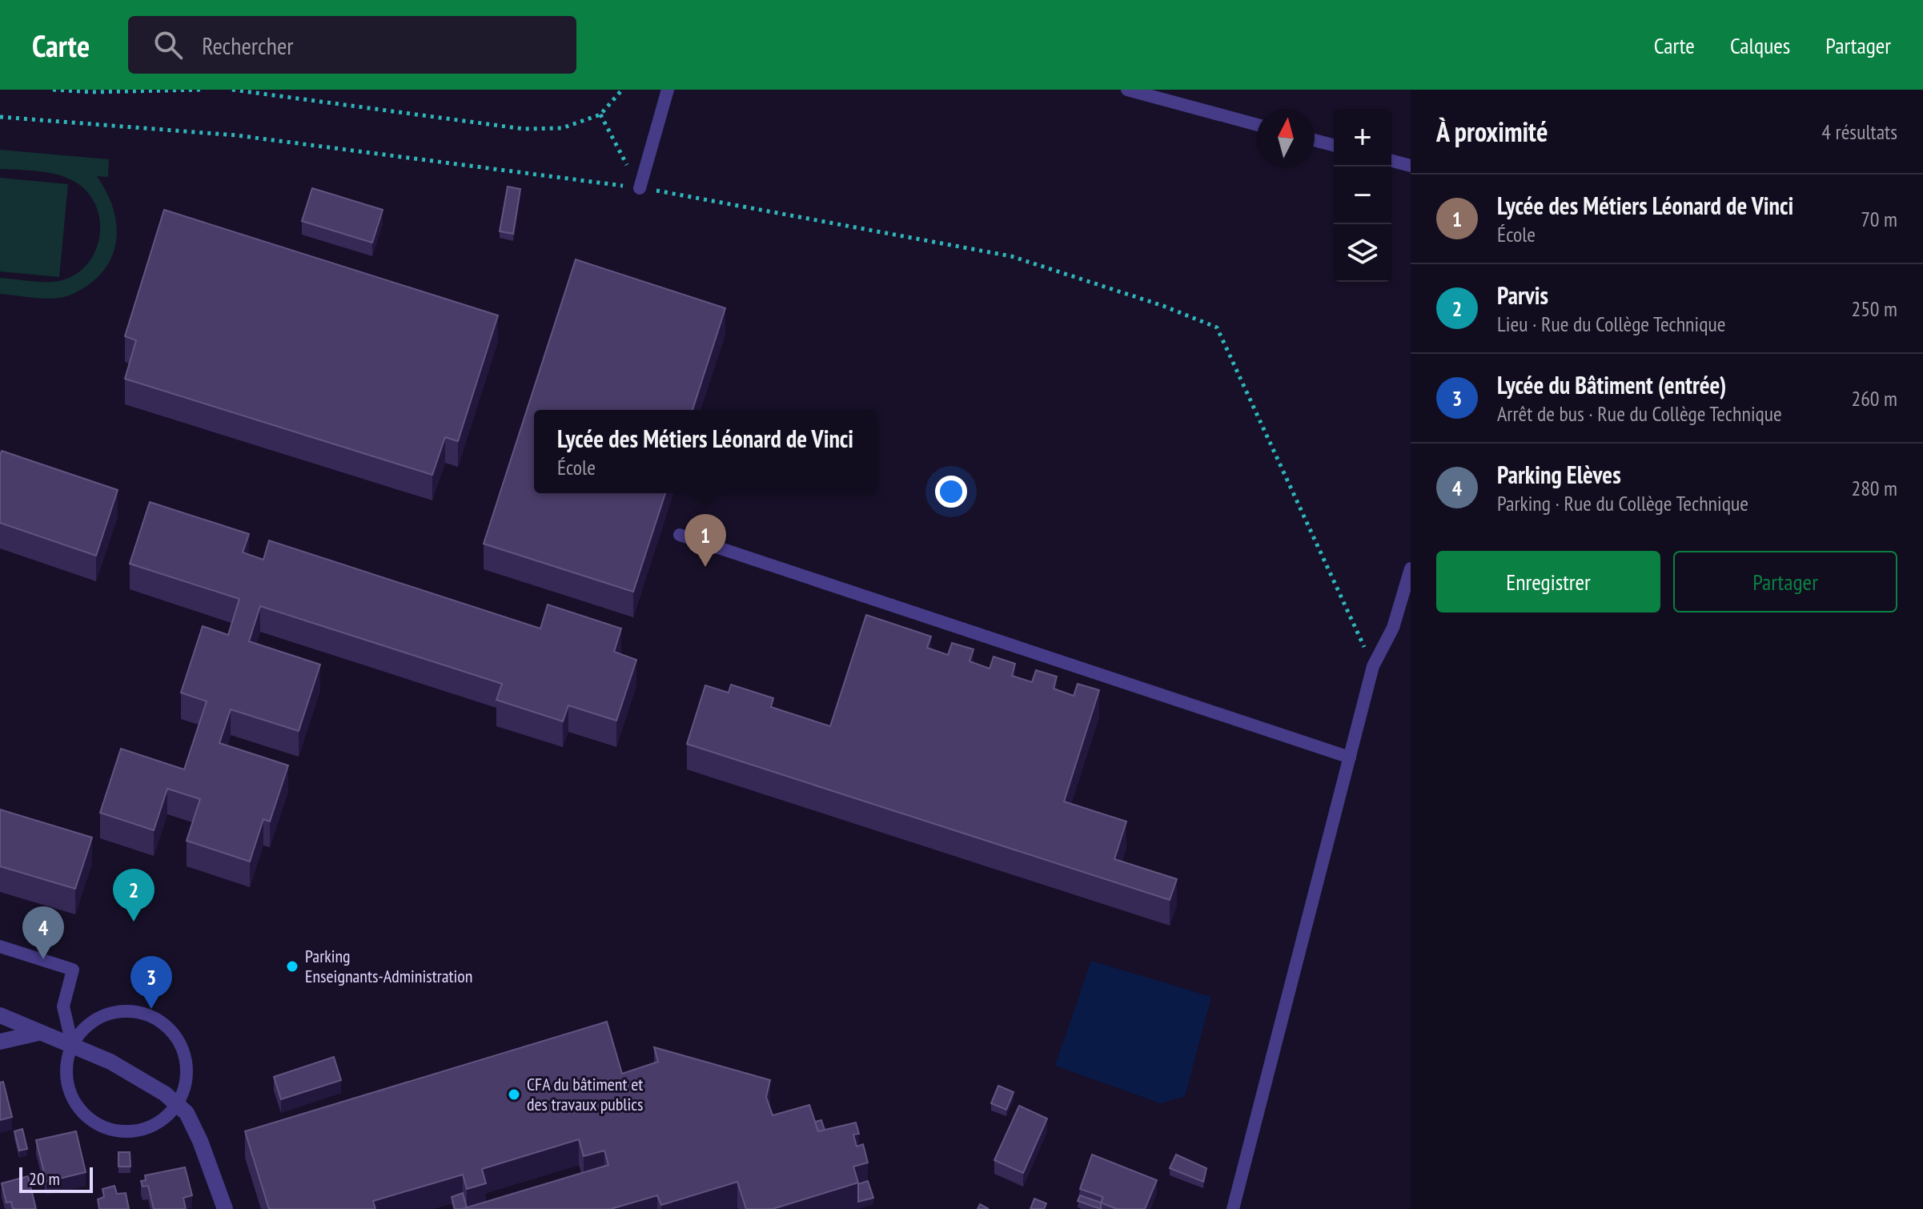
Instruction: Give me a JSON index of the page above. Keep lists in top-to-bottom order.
{
  "places": ["Parking Enseignants-Administration", "CFA du bâtiment et des travaux publics"],
  "scale_bar": "20 m",
  "north": "top",
  "page": {
    "header": "Carte",
    "search": "Rechercher",
    "nav": ["Carte", "Calques", "Partager"],
    "heading": ["À proximité", "4 résultats"],
    "map_buttons": ["+", "−"],
    "list": [
      {
        "mark": "1",
        "name": "Lycée des Métiers Léonard de Vinci",
        "note": "École",
        "value": "70 m"
      },
      {
        "mark": "2",
        "name": "Parvis",
        "note": "Lieu · Rue du Collège Technique",
        "value": "250 m"
      },
      {
        "mark": "3",
        "name": "Lycée du Bâtiment (entrée)",
        "note": "Arrêt de bus · Rue du Collège Technique",
        "value": "260 m"
      },
      {
        "mark": "4",
        "name": "Parking Elèves",
        "note": "Parking · Rue du Collège Technique",
        "value": "280 m"
      }
    ],
    "popup": ["Lycée des Métiers Léonard de Vinci", "École"],
    "pins": [
      "1",
      "2",
      "4",
      "3"
    ],
    "buttons": ["Enregistrer", "Partager"],
    "scale": "20 m"
  }
}
